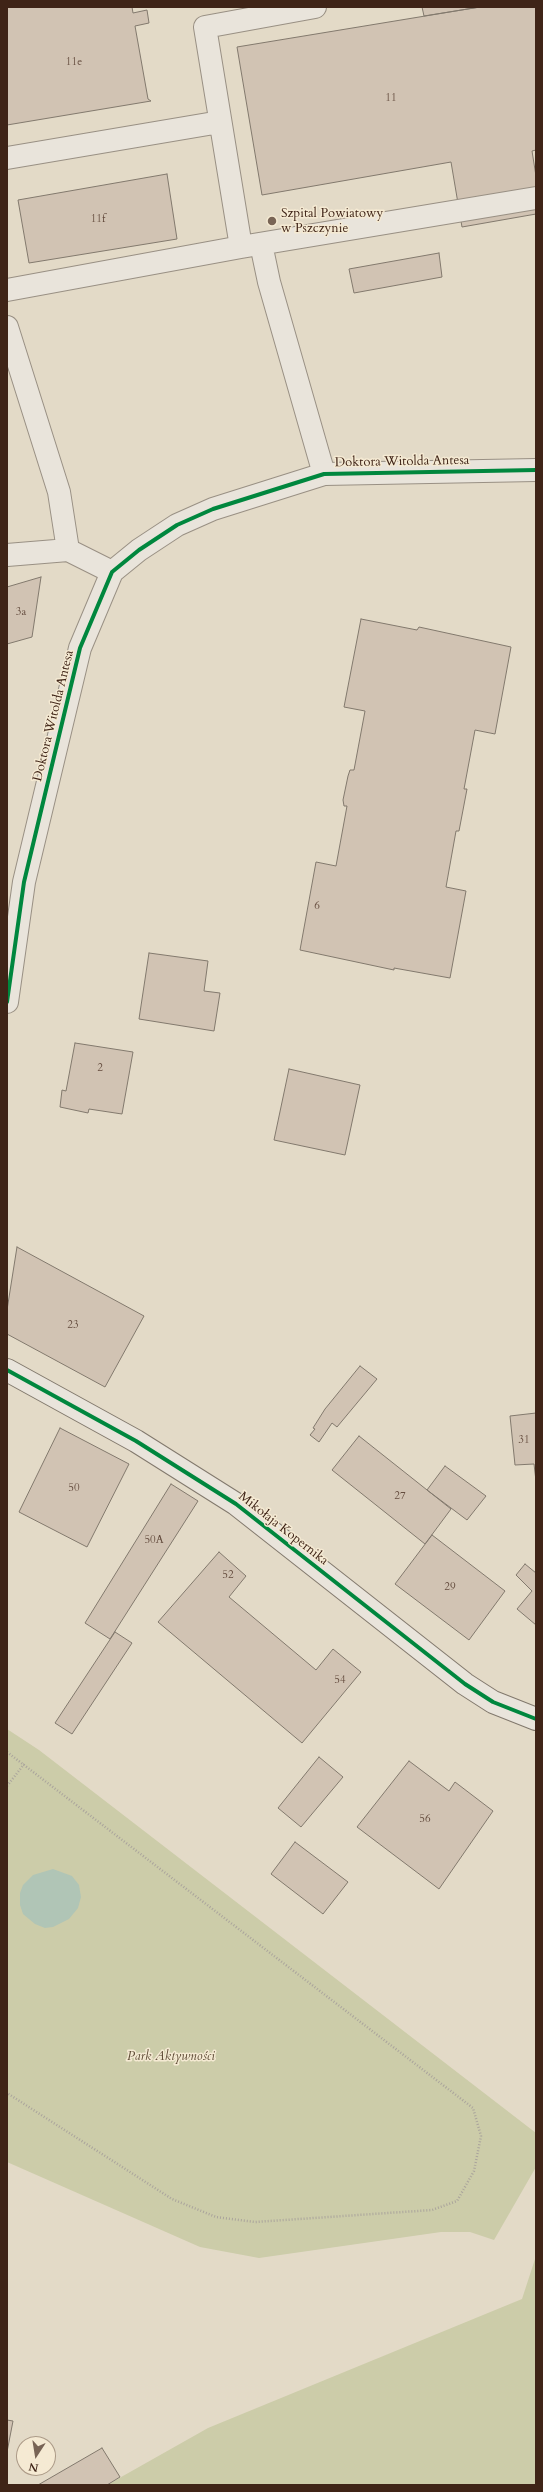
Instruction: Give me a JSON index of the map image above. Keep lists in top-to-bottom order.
{
  "streets": {
    "street": ["Doktora Witolda Antesa", "Mikołaja Kopernika"]
  },
  "parks": ["Park Aktywności"],
  "places": ["Szpital Powiatowy w Pszczynie"],
  "house_numbers": [
    "11e",
    "11",
    "11f",
    "3a",
    "6",
    "2",
    "23",
    "31",
    "50",
    "27",
    "50A",
    "52",
    "29",
    "54",
    "56"
  ],
  "north": "bottom"
}
